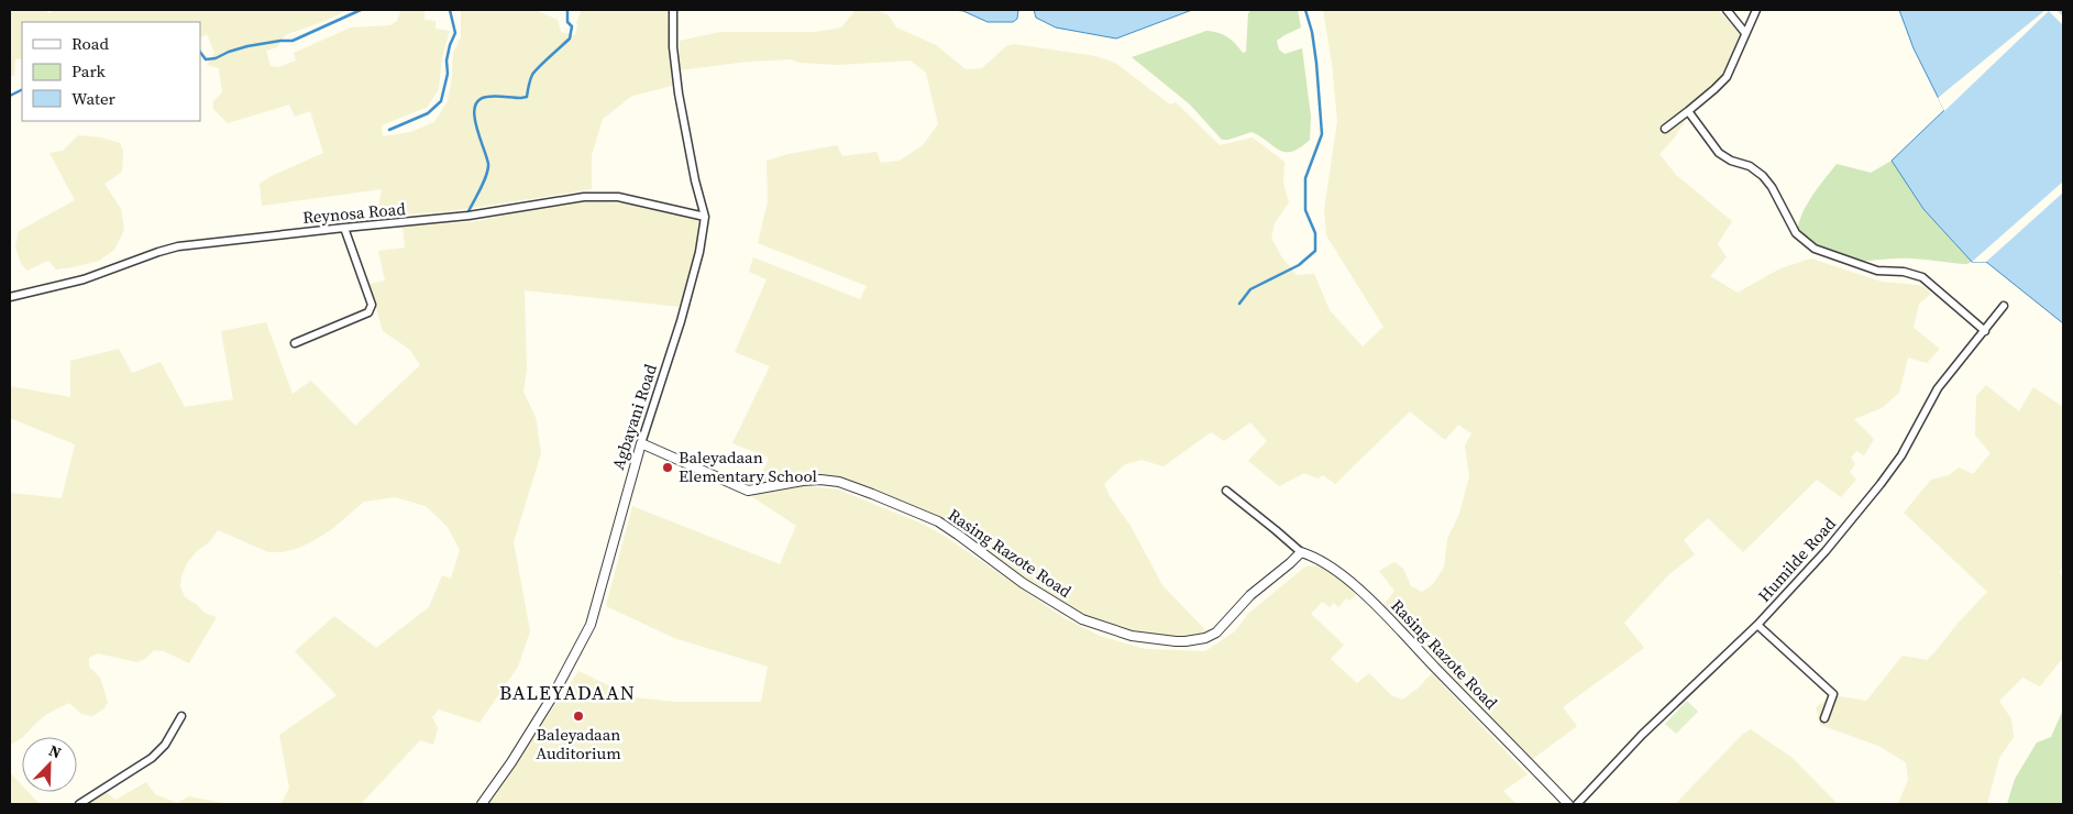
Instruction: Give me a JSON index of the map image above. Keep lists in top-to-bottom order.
{
  "streets": {
    "street": [
      "Reynosa Road",
      "Agbayani Road",
      "Rasing Razote Road",
      "Humilde Road"
    ]
  },
  "crossings": [
    ["Reynosa Road", "Agbayani Road"],
    ["Agbayani Road", "Rasing Razote Road"]
  ],
  "districts": ["BALEYADAAN"],
  "places": ["Baleyadaan Elementary School", "Baleyadaan Auditorium"],
  "legend": ["Road", "Park", "Water"],
  "north": "top right"
}
